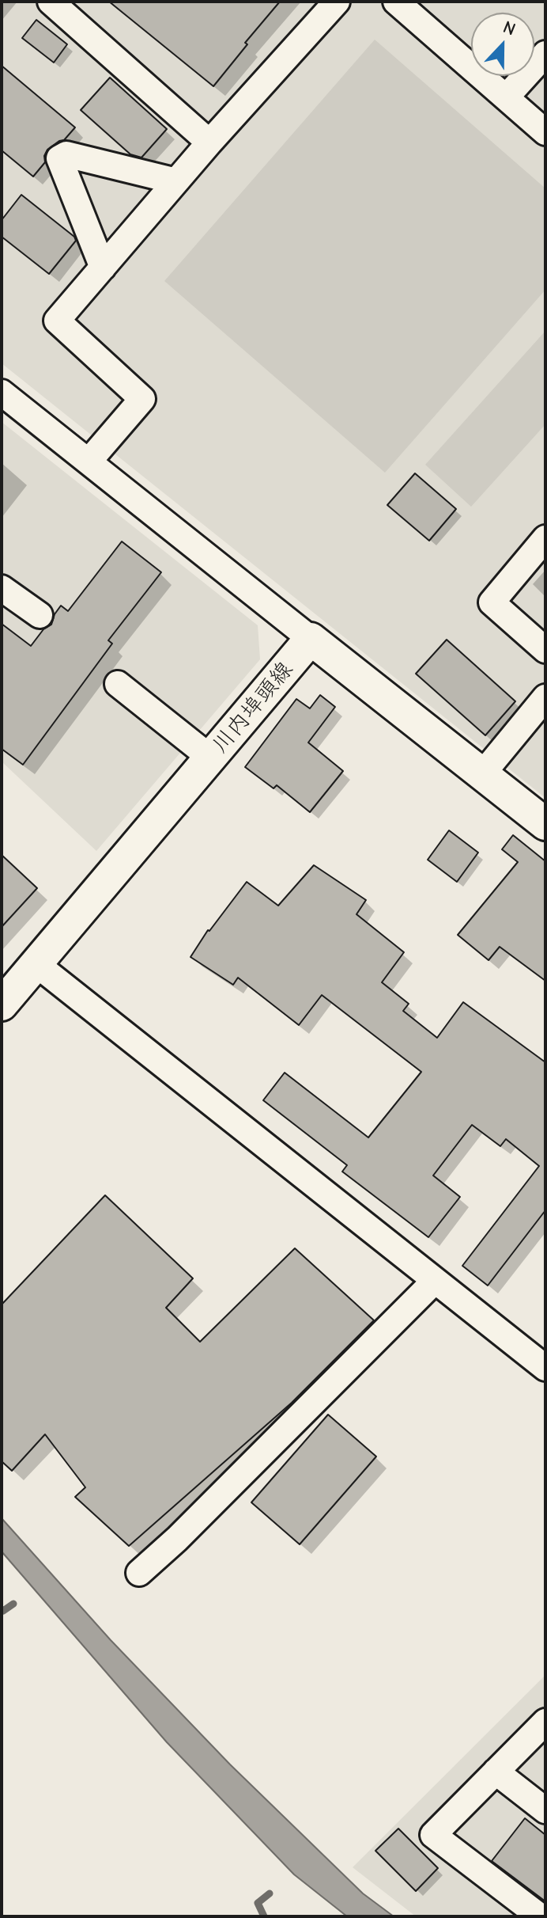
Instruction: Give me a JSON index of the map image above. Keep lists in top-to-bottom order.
{
  "streets": {
    "main road": ["川内埠頭線"]
  },
  "north": "top"
}
